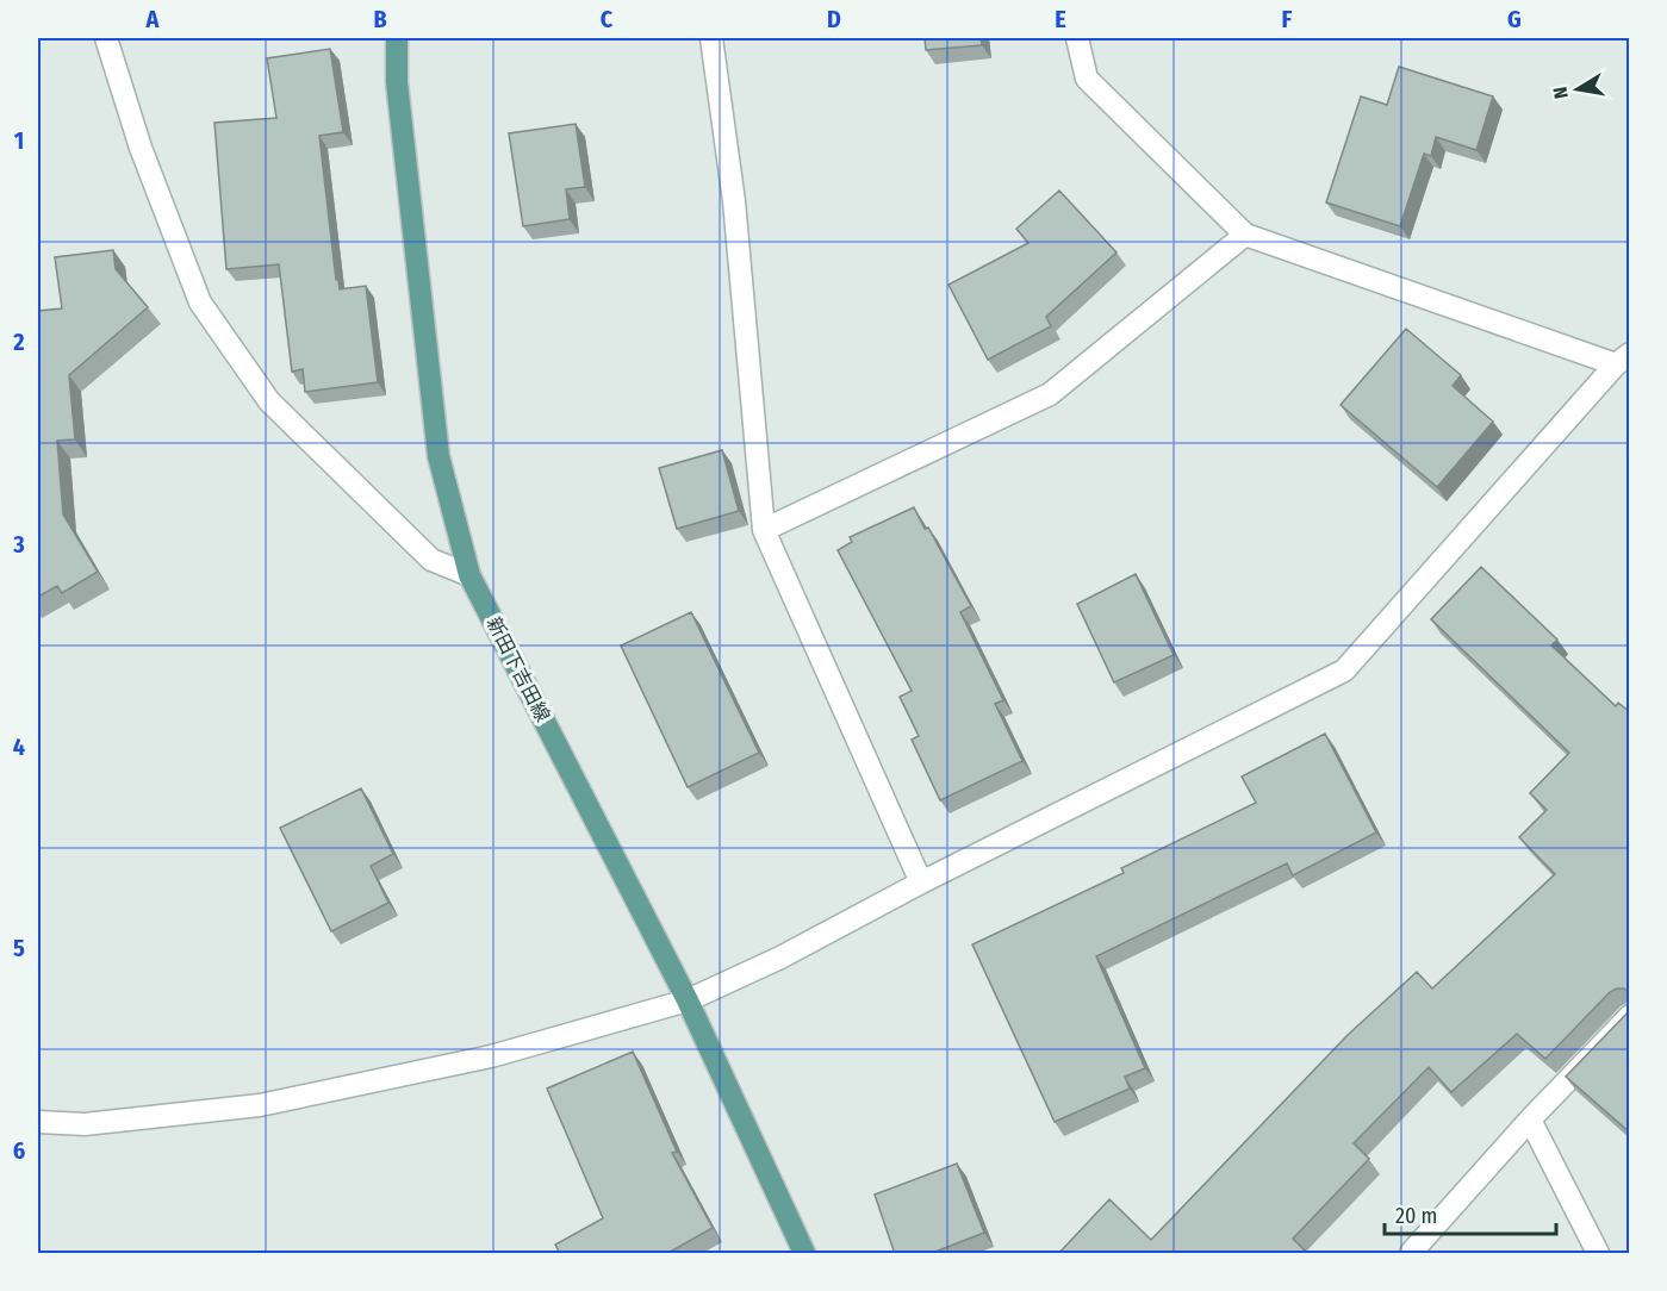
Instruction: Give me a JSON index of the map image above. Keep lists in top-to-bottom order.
{
  "streets": {
    "main road": ["新田下吉田線"]
  },
  "scale_bar": "20 m",
  "north": "left",
  "grid": {
    "columns": [
      "A",
      "B",
      "C",
      "D",
      "E",
      "F",
      "G"
    ],
    "rows": [
      "1",
      "2",
      "3",
      "4",
      "5",
      "6"
    ]
  }
}
